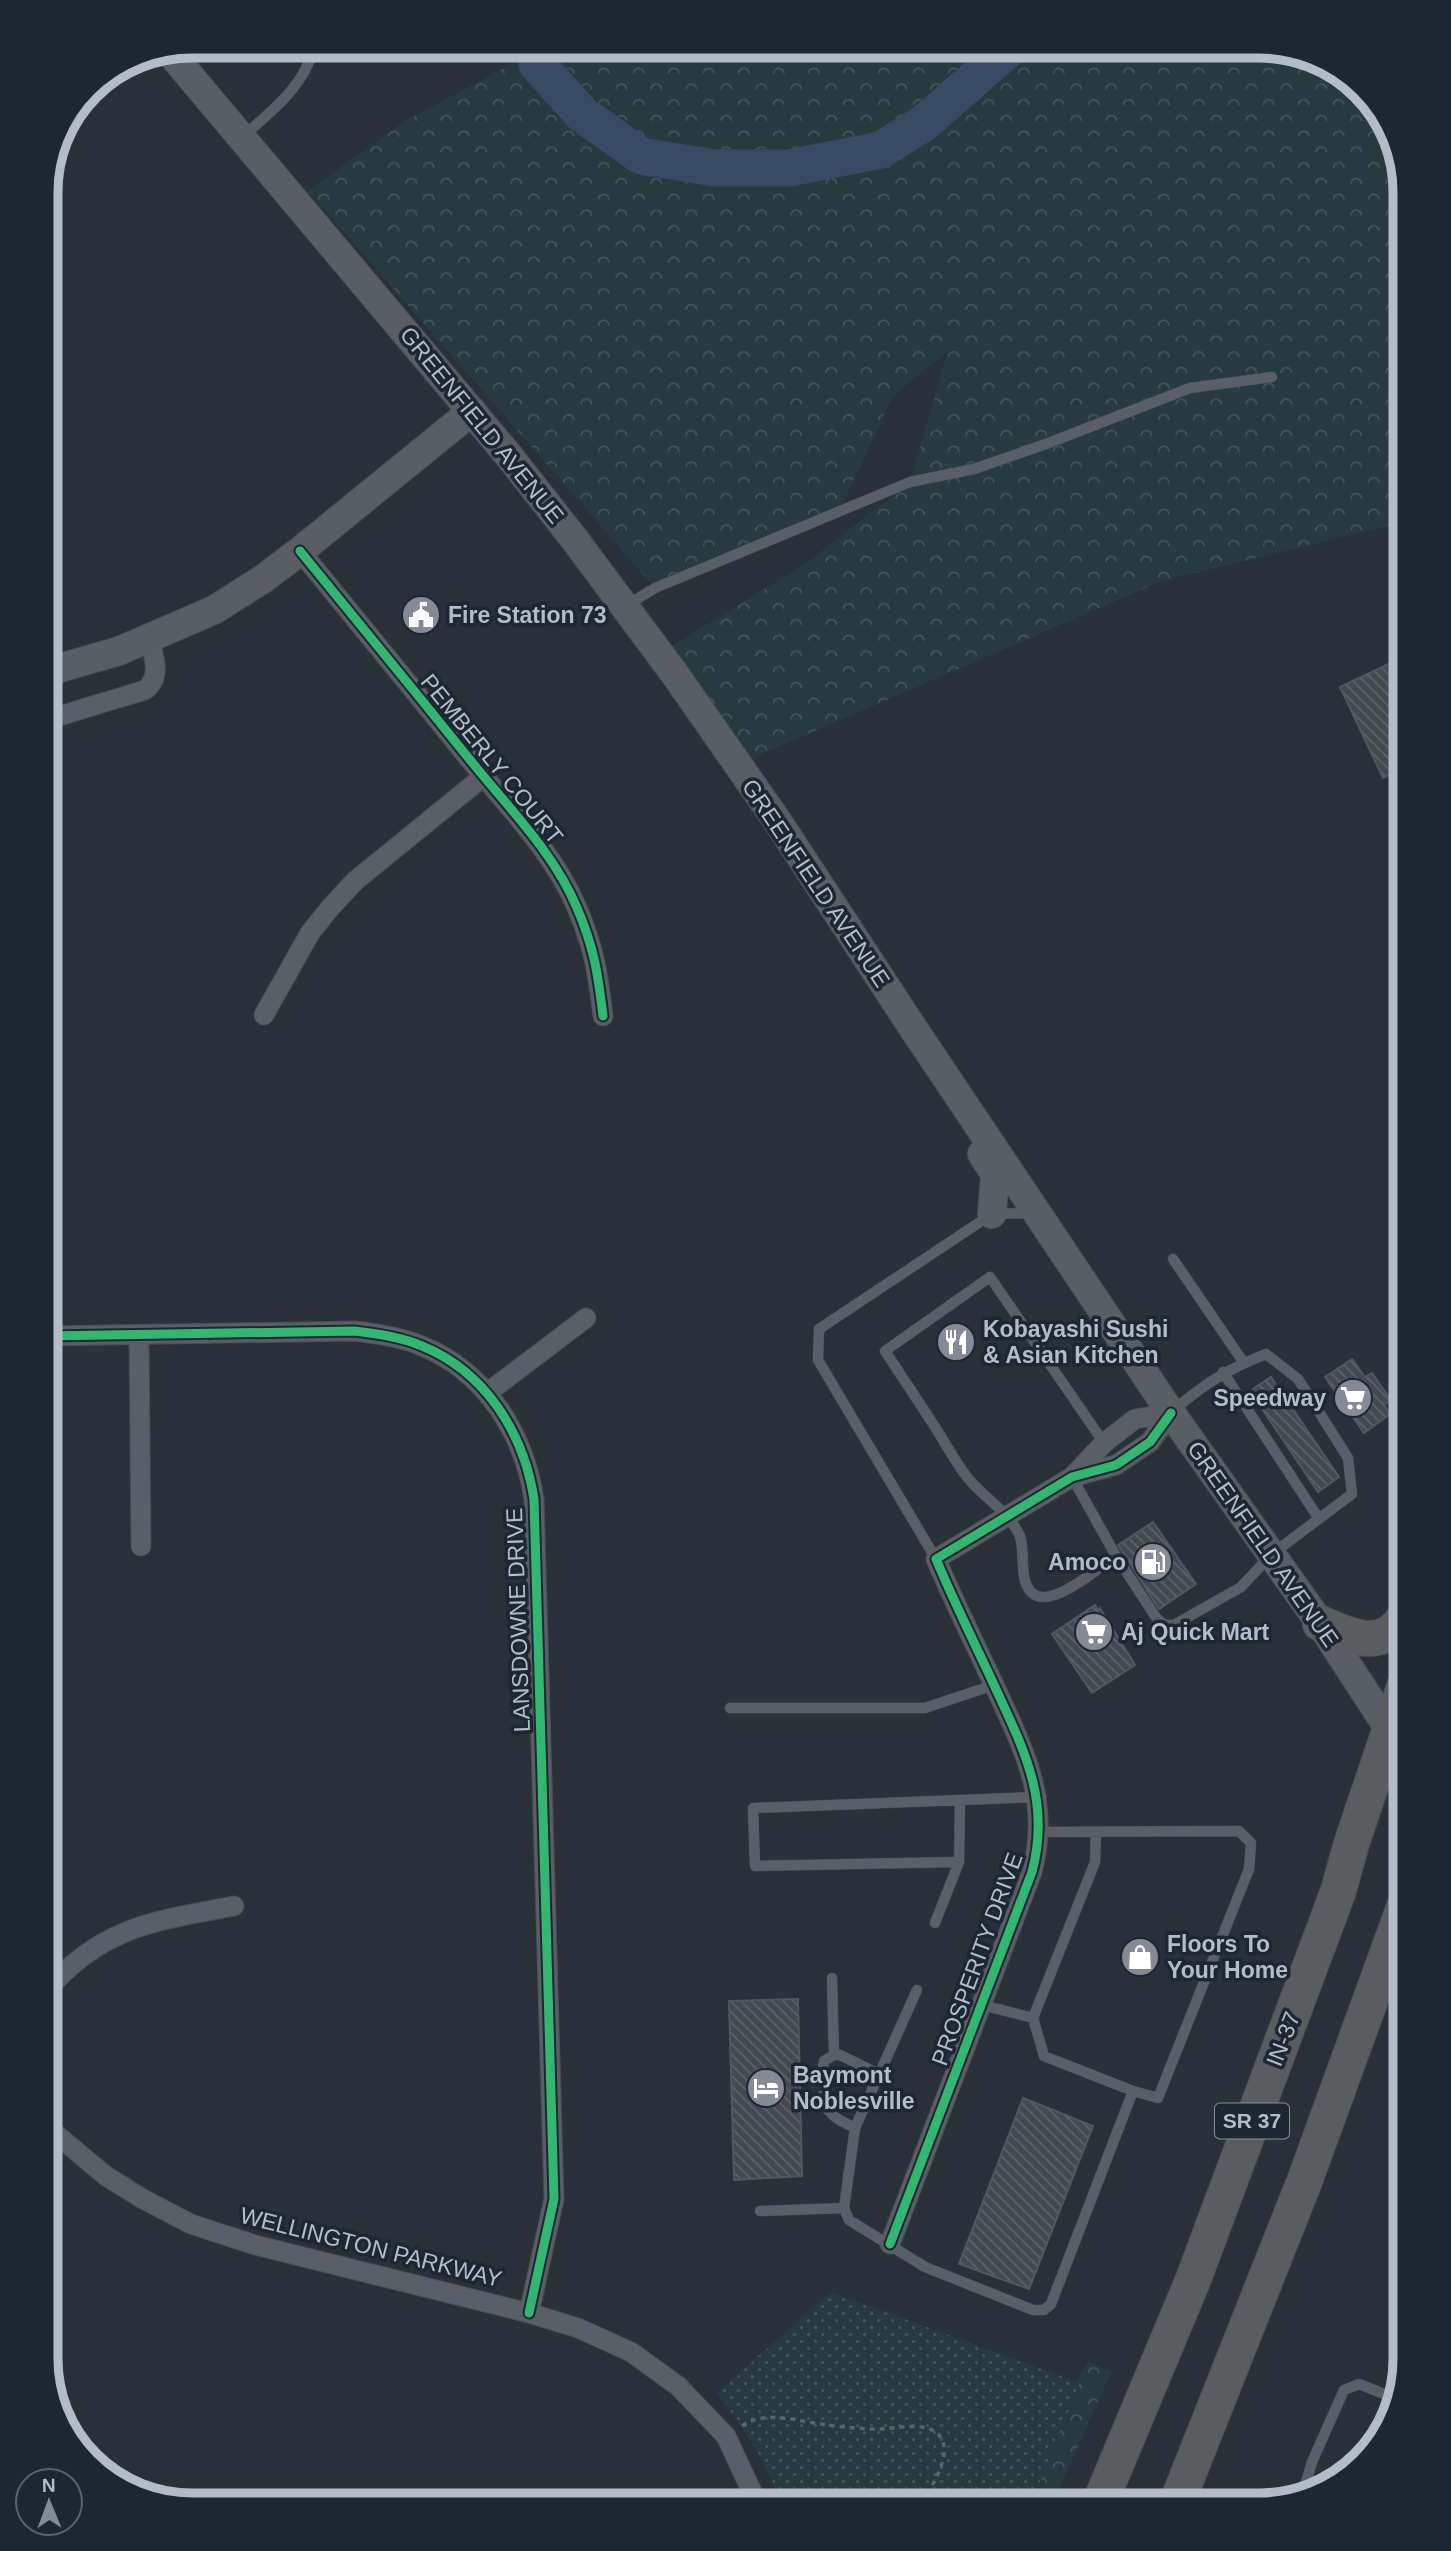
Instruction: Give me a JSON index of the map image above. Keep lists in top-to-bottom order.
{
  "streets": {
    "highway": ["IN-37", "SR 37"],
    "main road": ["GREENFIELD AVENUE"],
    "street": [
      "PEMBERLY COURT",
      "LANSDOWNE DRIVE",
      "PROSPERITY DRIVE",
      "WELLINGTON PARKWAY"
    ]
  },
  "crossings": [
    ["LANSDOWNE DRIVE", "WELLINGTON PARKWAY"]
  ],
  "places": {
    "public building": ["Fire Station 73"],
    "restaurant": ["Kobayashi Sushi & Asian Kitchen"],
    "supermarket": ["Speedway", "Aj Quick Mart"],
    "fuel station": ["Amoco"],
    "shop": ["Floors To Your Home"],
    "hotel": ["Baymont Noblesville"]
  },
  "north": "top"
}
